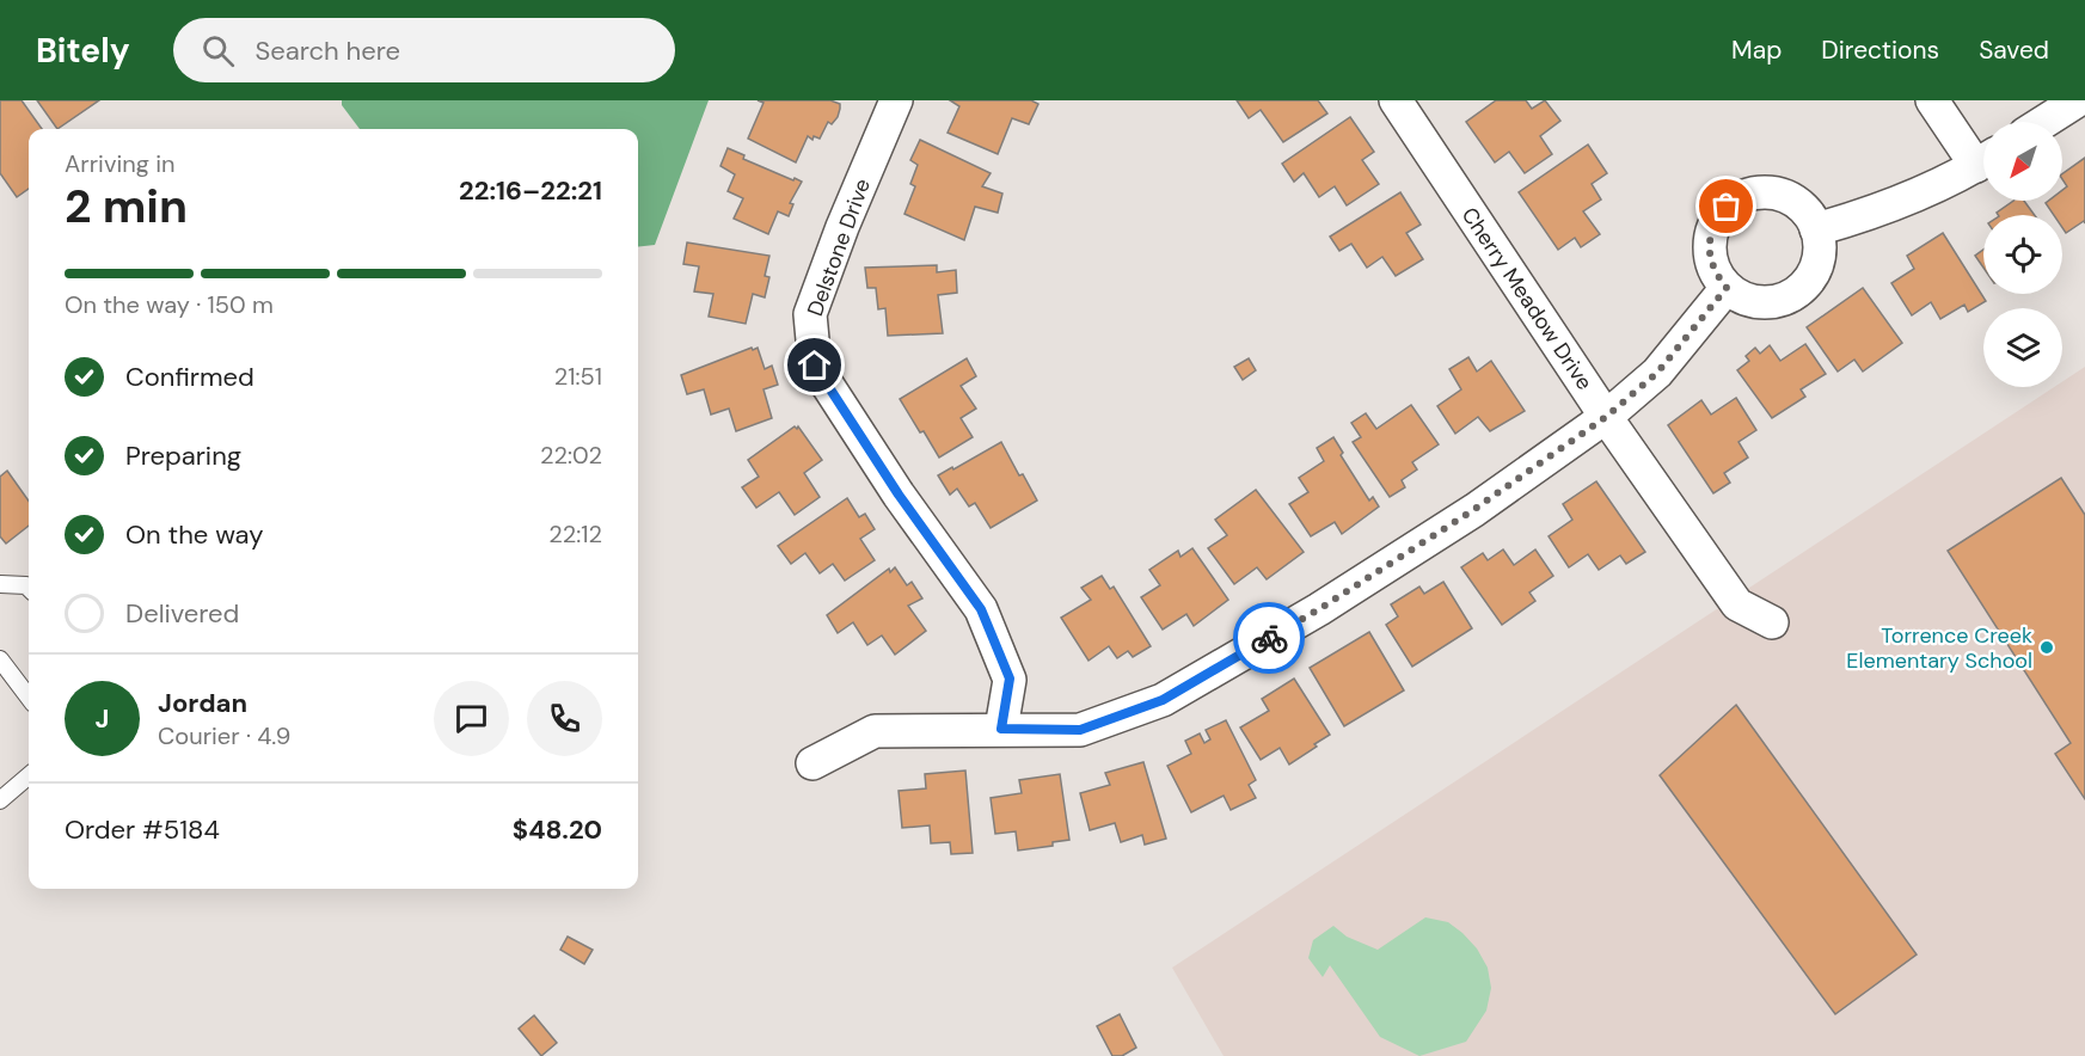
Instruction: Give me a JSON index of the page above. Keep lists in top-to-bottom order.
{
  "streets": {
    "street": ["Delstone Drive", "Cherry Meadow Drive"]
  },
  "places": ["Torrence Creek Elementary School"],
  "north": "bottom left",
  "page": {
    "header": "Bitely",
    "search": "Search here",
    "nav": ["Map", "Directions", "Saved"],
    "heading": ["2 min", "Arriving in", "22:16–22:21"],
    "panel": [
      "Jordan",
      "Courier · 4.9",
      "Order #5184",
      "$48.20"
    ],
    "bar": "On the way · 150 m",
    "list": [
      ["Confirmed", "21:51"],
      ["Preparing", "22:02"],
      ["On the way", "22:12"],
      "Delivered"
    ],
    "round": "J"
  }
}
